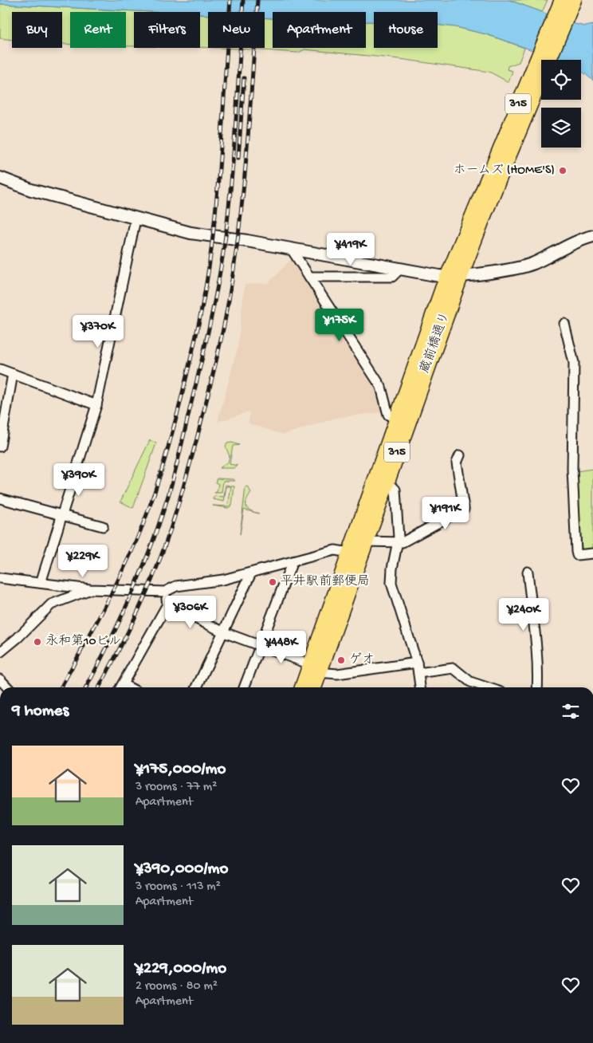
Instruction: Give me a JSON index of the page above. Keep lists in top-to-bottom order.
{
  "streets": {
    "main road": ["315", "蔵前橋通り"]
  },
  "places": [
    "ホームズ (HOME'S)",
    "平井駅前郵便局",
    "永和第10ビル",
    "ゲオ"
  ],
  "page": {
    "chip": [
      "Buy",
      "Rent",
      "Filters",
      "New",
      "Apartment",
      "House"
    ],
    "price": [
      "¥419K",
      "¥175K",
      "¥370K",
      "¥390K",
      "¥191K",
      "¥229K",
      "¥306K",
      "¥240K",
      "¥448K"
    ],
    "heading": "9 homes",
    "list": [
      {
        "name": "¥175,000/mo",
        "note": "3 rooms · 77 m² · Apartment"
      },
      {
        "name": "¥390,000/mo",
        "note": "3 rooms · 113 m² · Apartment"
      },
      {
        "name": "¥229,000/mo",
        "note": "2 rooms · 80 m² · Apartment"
      }
    ]
  }
}
